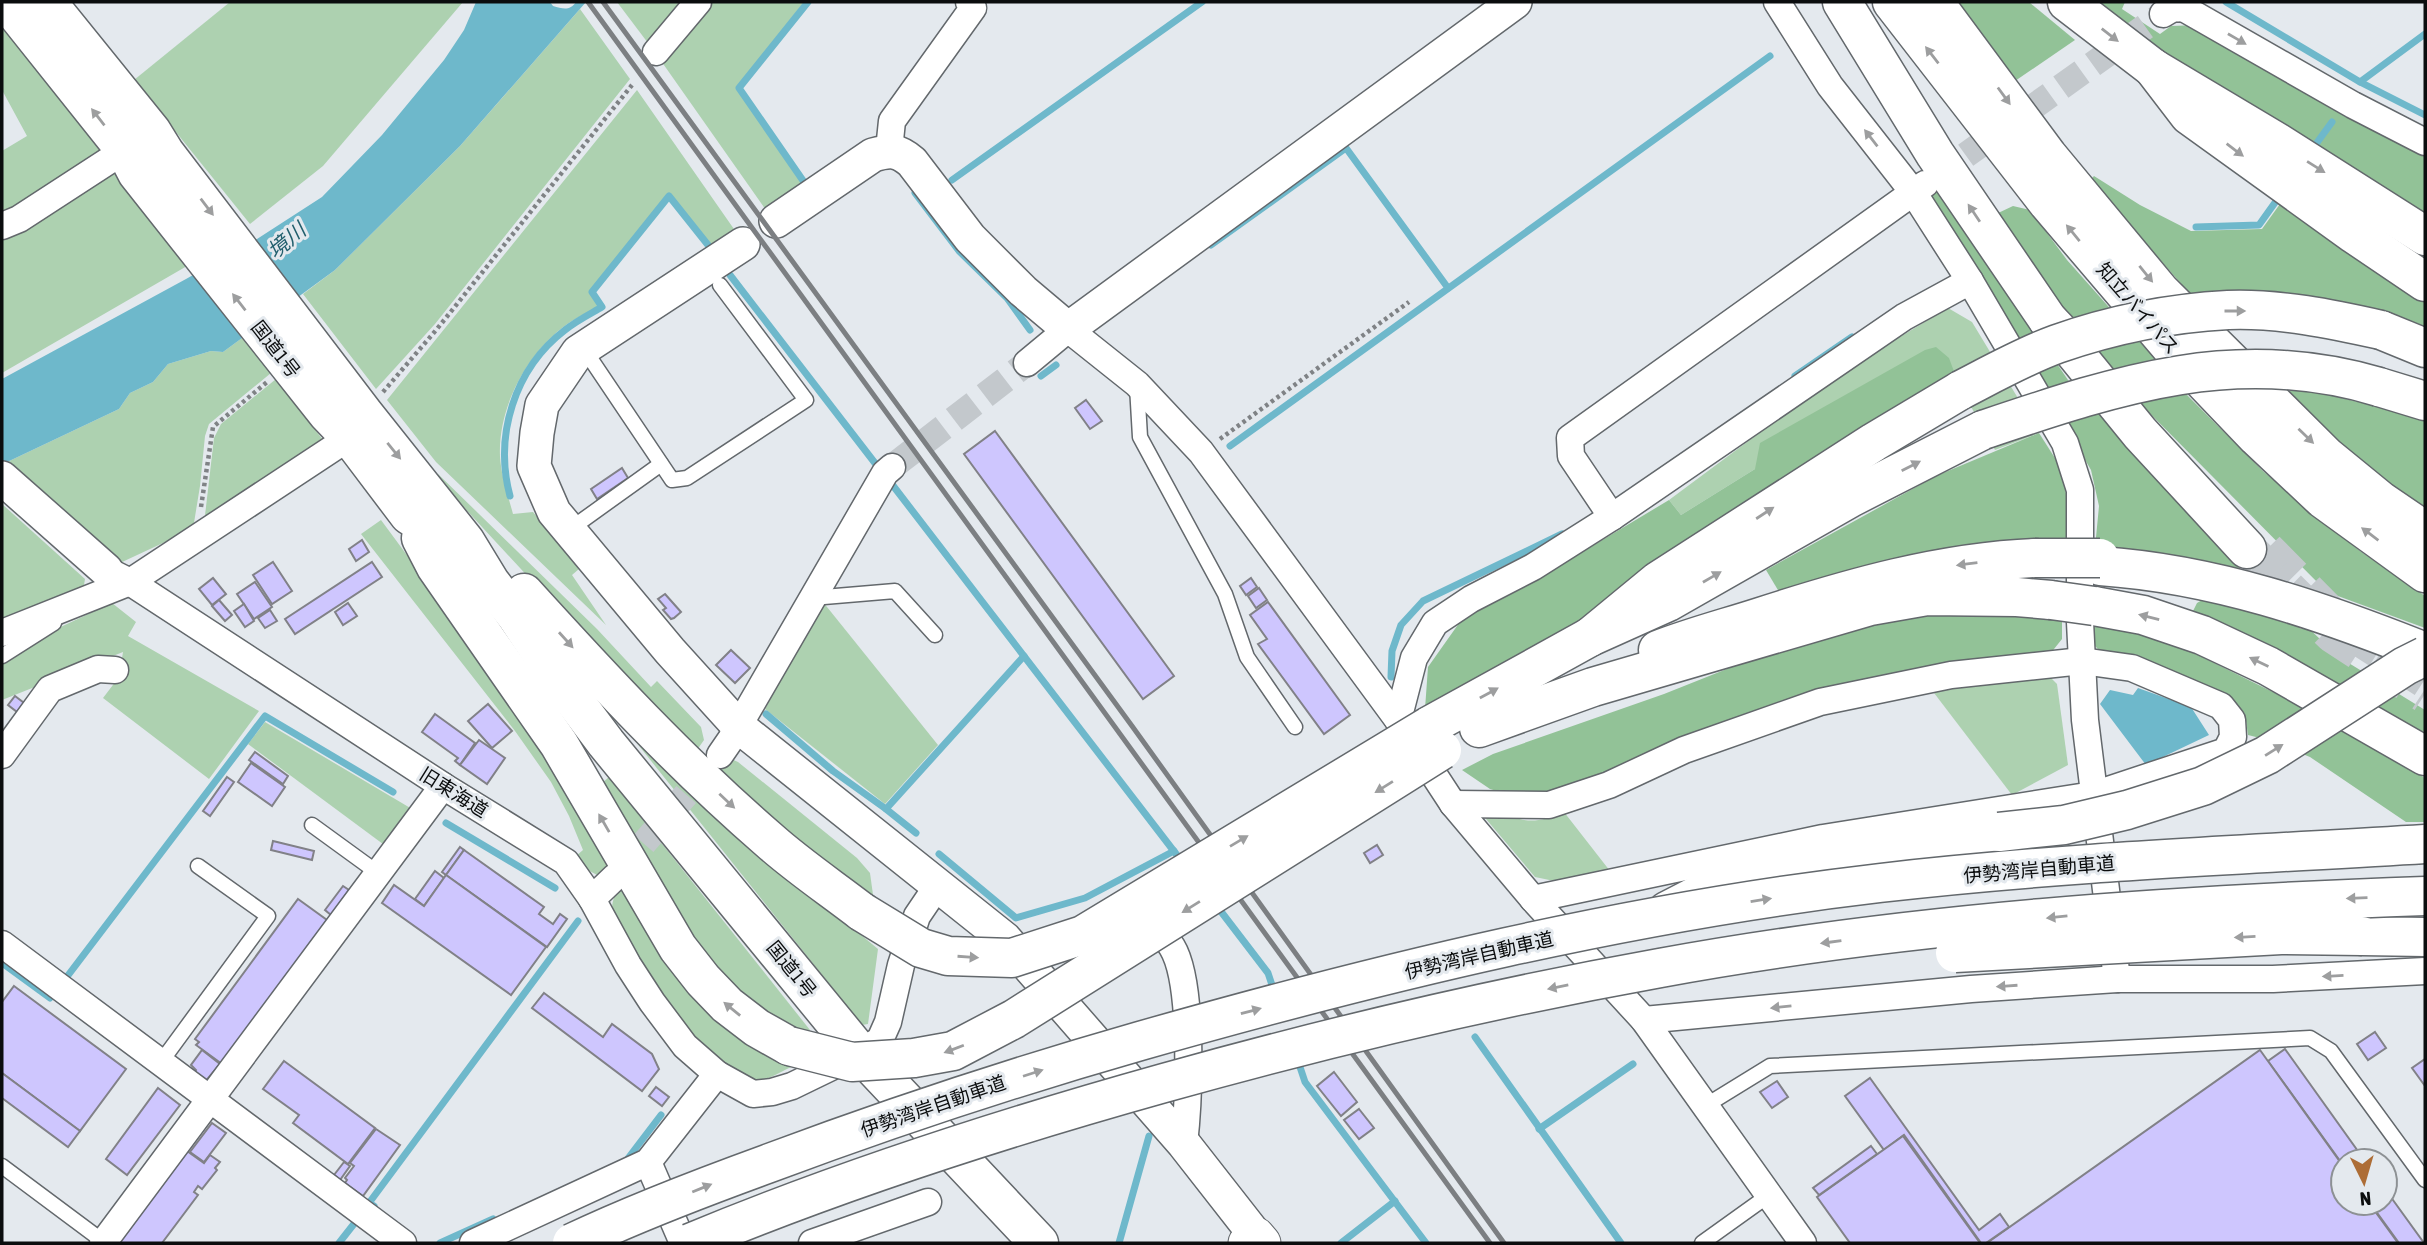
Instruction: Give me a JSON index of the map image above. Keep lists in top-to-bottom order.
{
  "streets": {
    "highway": ["知立バイパス", "国道1号", "伊勢湾岸自動車道"],
    "street": ["旧東海道"]
  },
  "crossings": [
    ["国道1号", "旧東海道"]
  ],
  "water": ["境川"],
  "north": "bottom"
}
